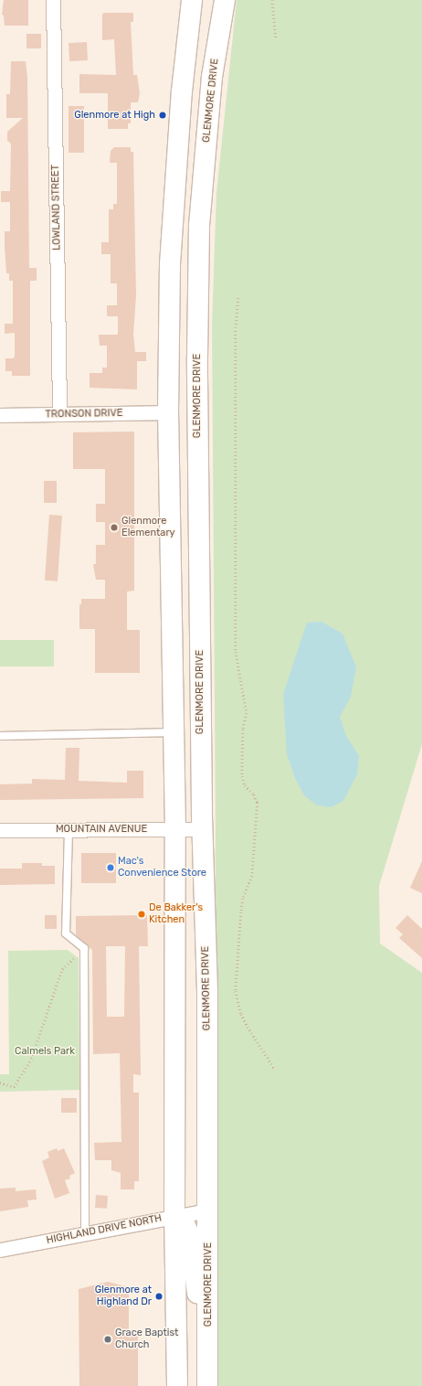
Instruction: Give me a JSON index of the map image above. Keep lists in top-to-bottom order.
{
  "streets": {
    "main road": ["GLENMORE DRIVE"],
    "street": [
      "LOWLAND STREET",
      "TRONSON DRIVE",
      "MOUNTAIN AVENUE",
      "HIGHLAND DRIVE NORTH"
    ]
  },
  "crossings": [
    ["GLENMORE DRIVE", "MOUNTAIN AVENUE"],
    ["GLENMORE DRIVE", "HIGHLAND DRIVE NORTH"],
    ["LOWLAND STREET", "TRONSON DRIVE"]
  ],
  "parks": ["Calmels Park"],
  "places": [
    "Glenmore at High",
    "Glenmore Elementary",
    "Mac's Convenience Store",
    "De Bakker's Kitchen",
    "Glenmore at Highland Dr",
    "Grace Baptist Church"
  ]
}
